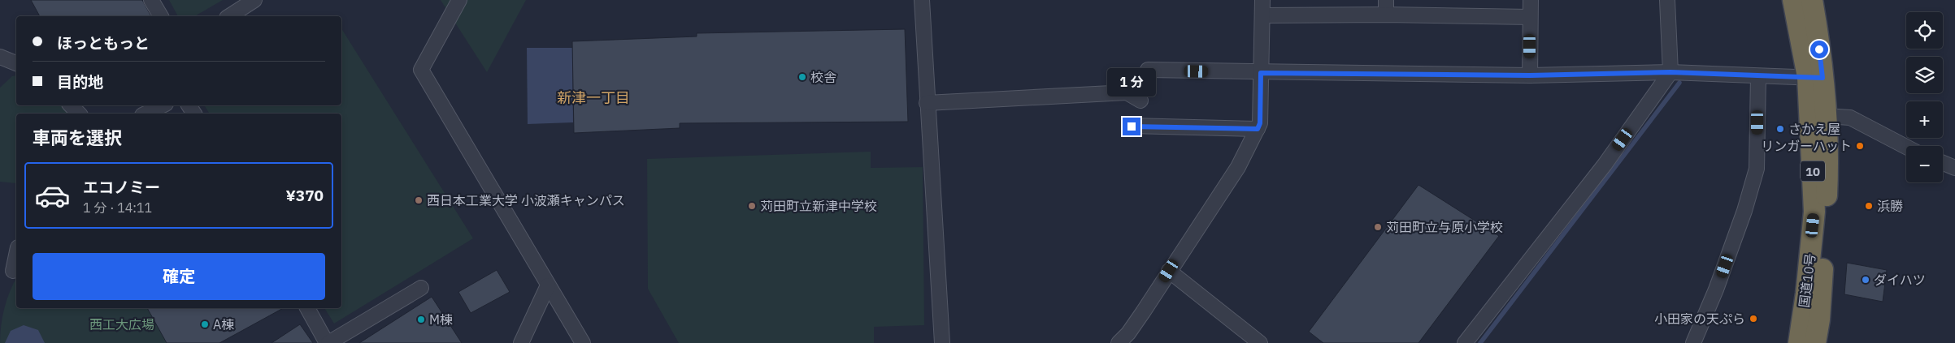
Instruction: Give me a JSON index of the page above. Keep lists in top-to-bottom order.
{
  "streets": {
    "highway": ["10", "国道10号"]
  },
  "districts": ["新津一丁目"],
  "parks": ["西工大広場"],
  "places": [
    "校舎",
    "さかえ屋",
    "リンガーハット",
    "西日本工業大学 小波瀬キャンパス",
    "苅田町立新津中学校",
    "浜勝",
    "苅田町立与原小学校",
    "ダイハツ",
    "小田家の天ぷら",
    "M棟",
    "A棟"
  ],
  "page": {
    "map_buttons": ["+", "−"],
    "banner": ["ほっともっと", "目的地"],
    "bubble": "1 分",
    "heading": "車両を選択",
    "list": [
      {
        "name": "エコノミー",
        "note": "1 分 · 14:11",
        "value": "¥370"
      }
    ],
    "buttons": "確定"
  }
}
